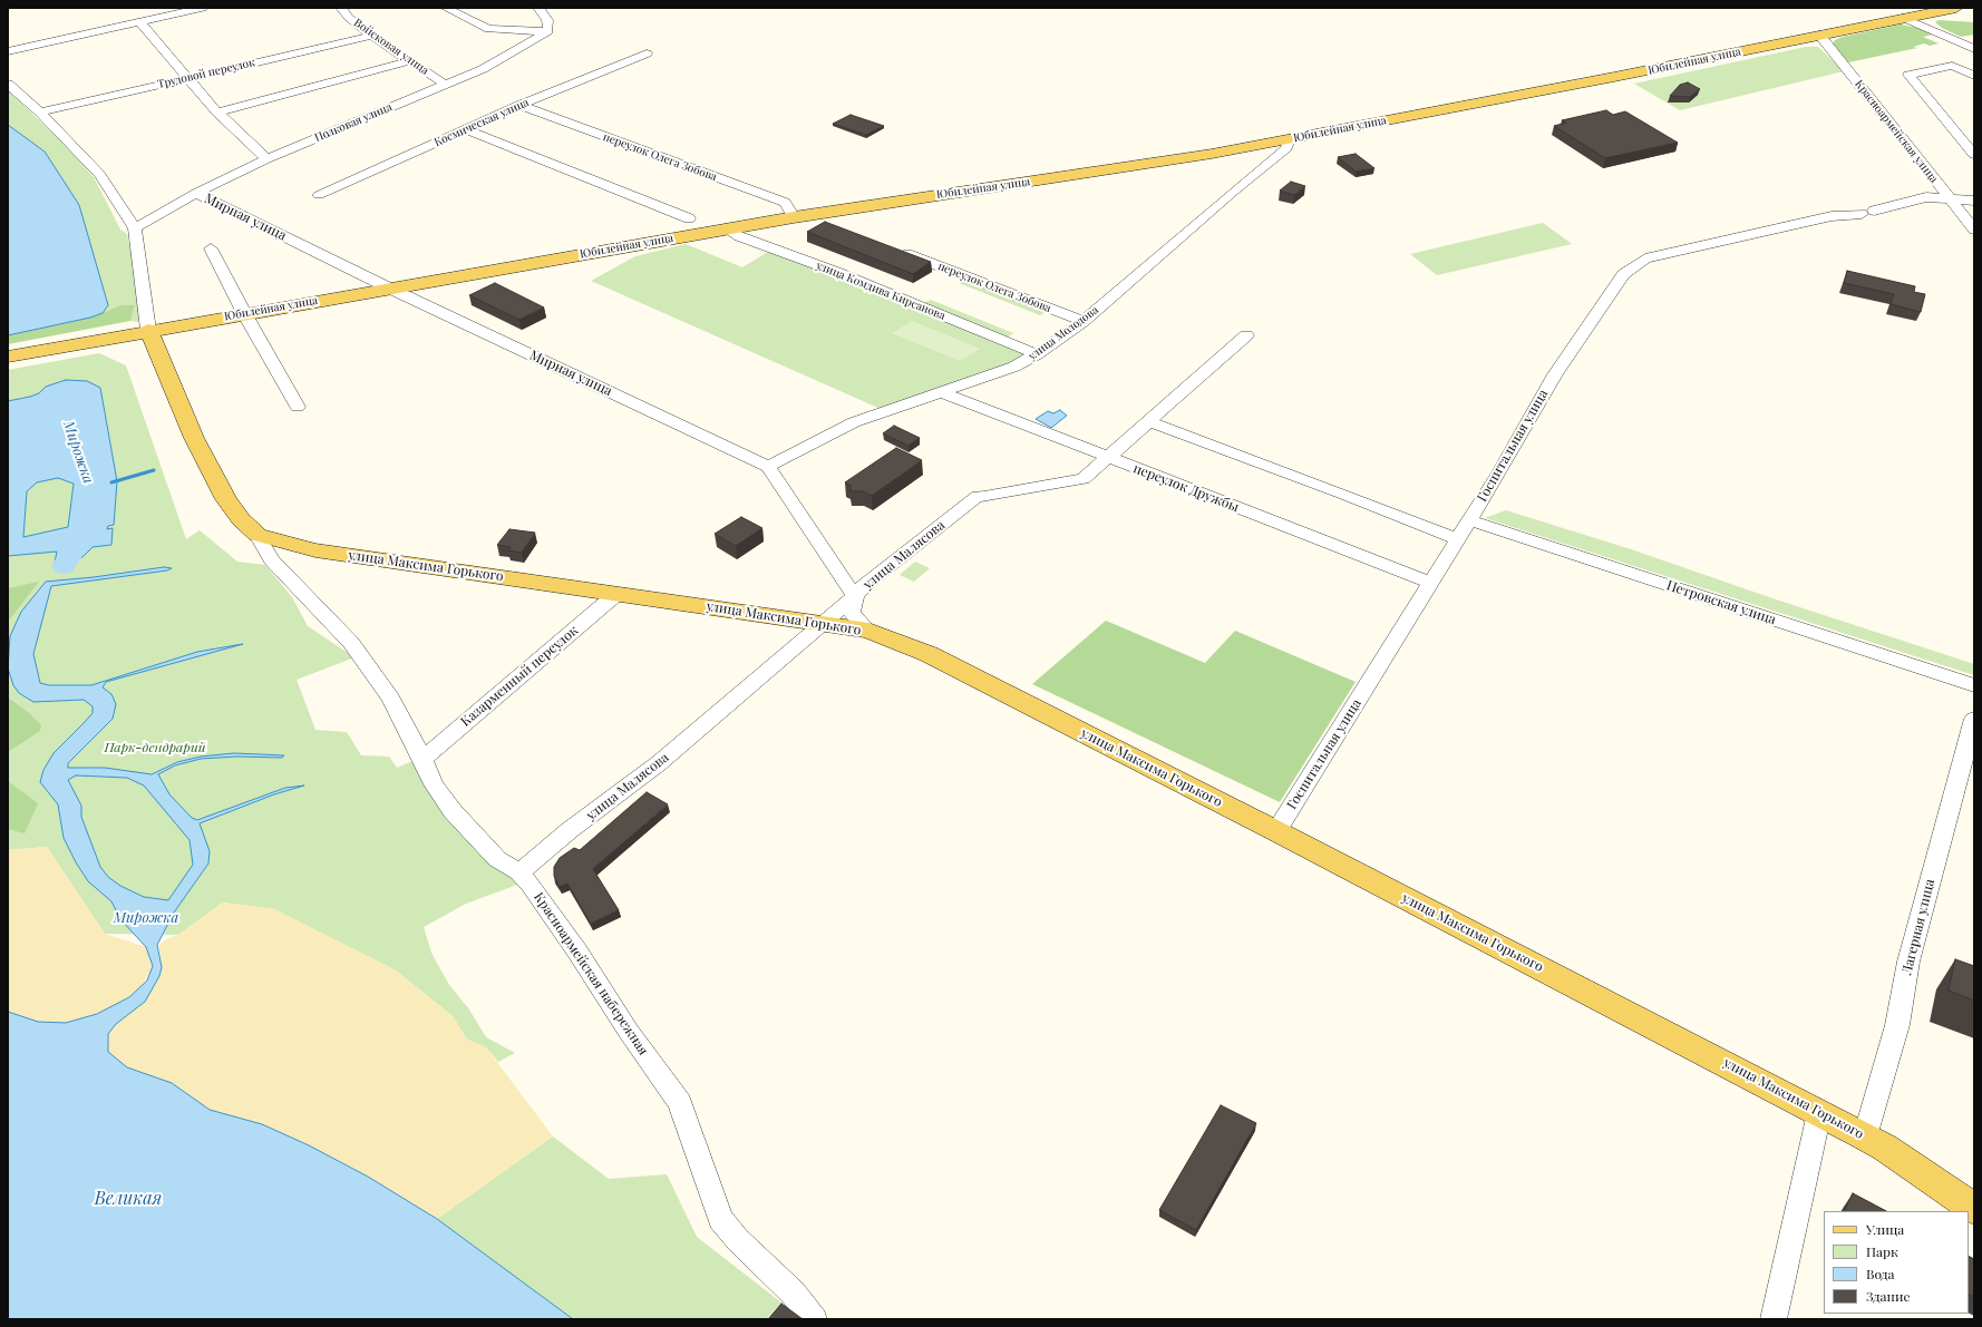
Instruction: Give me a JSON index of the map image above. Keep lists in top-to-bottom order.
{
  "streets": {
    "main road": ["Юбилейная улица", "улица Максима Горького", "Красноармейская набережная"],
    "street": [
      "Войсковая улица",
      "Трудовой переулок",
      "Полковая улица",
      "Космическая улица",
      "Красноармейская улица",
      "переулок Олега Зобова",
      "Мирная улица",
      "улица Комдива Кирсанова",
      "улица Молодова",
      "Госпитальная улица",
      "переулок Дружбы",
      "улица Малясова",
      "Петровская улица",
      "Казарменный переулок",
      "Лагерная улица"
    ]
  },
  "crossings": [
    ["Войсковая улица", "Трудовой переулок"],
    ["Войсковая улица", "Полковая улица"],
    ["Юбилейная улица", "Красноармейская улица"],
    ["Юбилейная улица", "переулок Олега Зобова"],
    ["Юбилейная улица", "Мирная улица"],
    ["Юбилейная улица", "улица Комдива Кирсанова"],
    ["Юбилейная улица", "улица Молодова"],
    ["Юбилейная улица", "Красноармейская набережная"],
    ["Трудовой переулок", "Красноармейская набережная"],
    ["Полковая улица", "Мирная улица"],
    ["Полковая улица", "Красноармейская набережная"],
    ["Космическая улица", "переулок Олега Зобова"],
    ["Красноармейская улица", "Госпитальная улица"],
    ["переулок Олега Зобова", "улица Молодова"],
    ["Мирная улица", "улица Молодова"],
    ["улица Комдива Кирсанова", "улица Молодова"],
    ["улица Молодова", "переулок Дружбы"],
    ["Госпитальная улица", "переулок Дружбы"],
    ["Госпитальная улица", "улица Максима Горького"],
    ["Госпитальная улица", "Петровская улица"],
    ["переулок Дружбы", "улица Малясова"],
    ["улица Малясова", "улица Максима Горького"],
    ["улица Малясова", "Красноармейская набережная"],
    ["улица Максима Горького", "Казарменный переулок"],
    ["улица Максима Горького", "Лагерная улица"],
    ["улица Максима Горького", "Красноармейская набережная"],
    ["Казарменный переулок", "Красноармейская набережная"]
  ],
  "water": ["Мирожка", "Великая"],
  "parks": ["Парк-дендрарий"],
  "legend": [
    "Улица",
    "Парк",
    "Вода",
    "Здание"
  ]
}
